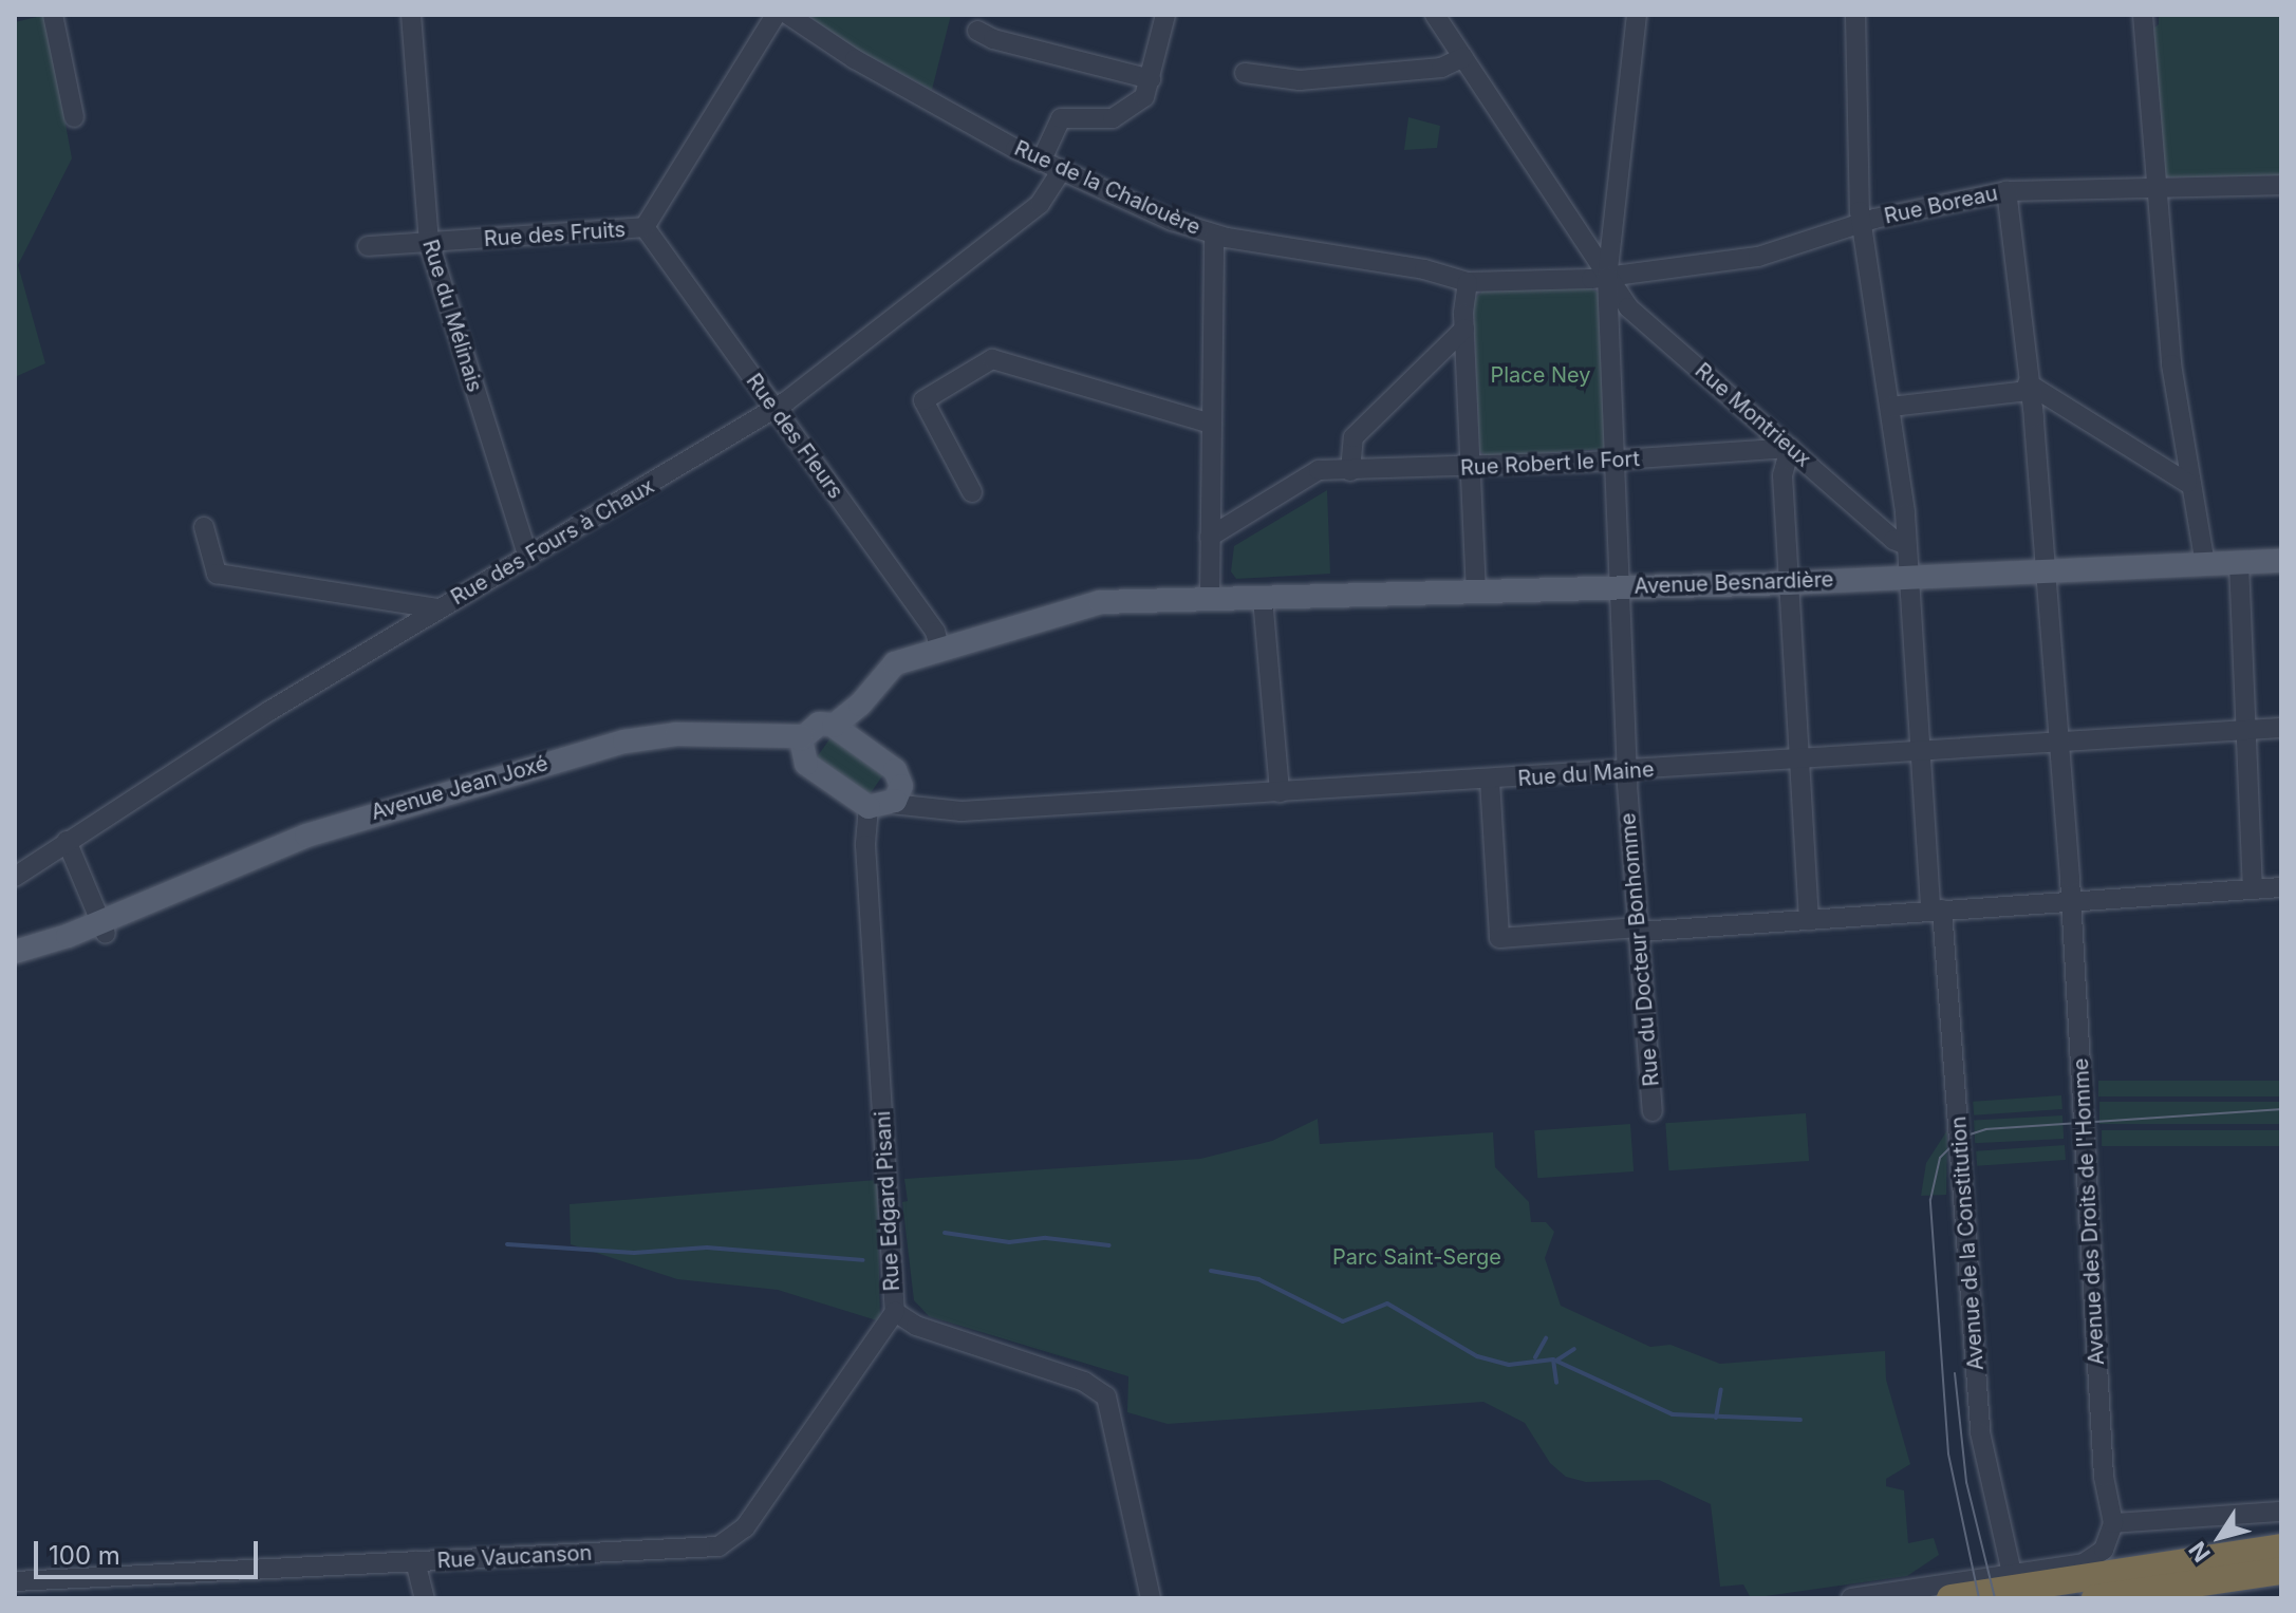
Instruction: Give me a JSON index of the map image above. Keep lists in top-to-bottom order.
{
  "streets": {
    "main road": ["Avenue Besnardière", "Avenue Jean Joxé"],
    "street": [
      "Rue de la Chalouère",
      "Rue Boreau",
      "Rue des Fruits",
      "Rue du Mélinais",
      "Rue Montrieux",
      "Rue des Fleurs",
      "Rue Robert le Fort",
      "Rue des Fours à Chaux",
      "Rue du Maine",
      "Rue du Docteur Bonhomme",
      "Rue Edgard Pisani",
      "Avenue des Droits de l'Homme",
      "Avenue de la Constitution",
      "Rue Vaucanson"
    ]
  },
  "crossings": [
    ["Rue de la Chalouère", "Rue Boreau"],
    ["Rue de la Chalouère", "Rue Montrieux"],
    ["Rue de la Chalouère", "Rue des Fours à Chaux"],
    ["Rue de la Chalouère", "Rue du Docteur Bonhomme"],
    ["Rue Boreau", "Rue Montrieux"],
    ["Rue Boreau", "Rue du Docteur Bonhomme"],
    ["Rue Boreau", "Avenue des Droits de l'Homme"],
    ["Rue Boreau", "Avenue de la Constitution"],
    ["Rue des Fruits", "Rue du Mélinais"],
    ["Rue des Fruits", "Rue des Fleurs"],
    ["Rue du Mélinais", "Rue des Fours à Chaux"],
    ["Rue Montrieux", "Rue Robert le Fort"],
    ["Rue Montrieux", "Rue du Docteur Bonhomme"],
    ["Rue Montrieux", "Avenue de la Constitution"],
    ["Rue des Fleurs", "Rue des Fours à Chaux"],
    ["Rue Robert le Fort", "Rue du Docteur Bonhomme"],
    ["Avenue Besnardière", "Rue du Docteur Bonhomme"],
    ["Avenue Besnardière", "Avenue des Droits de l'Homme"],
    ["Avenue Besnardière", "Avenue de la Constitution"],
    ["Rue du Maine", "Rue du Docteur Bonhomme"],
    ["Rue du Maine", "Rue Edgard Pisani"],
    ["Rue du Maine", "Avenue des Droits de l'Homme"],
    ["Rue du Maine", "Avenue de la Constitution"],
    ["Rue Edgard Pisani", "Rue Vaucanson"]
  ],
  "parks": ["Place Ney", "Parc Saint-Serge"],
  "scale_bar": "100 m",
  "north": "bottom left"
}
